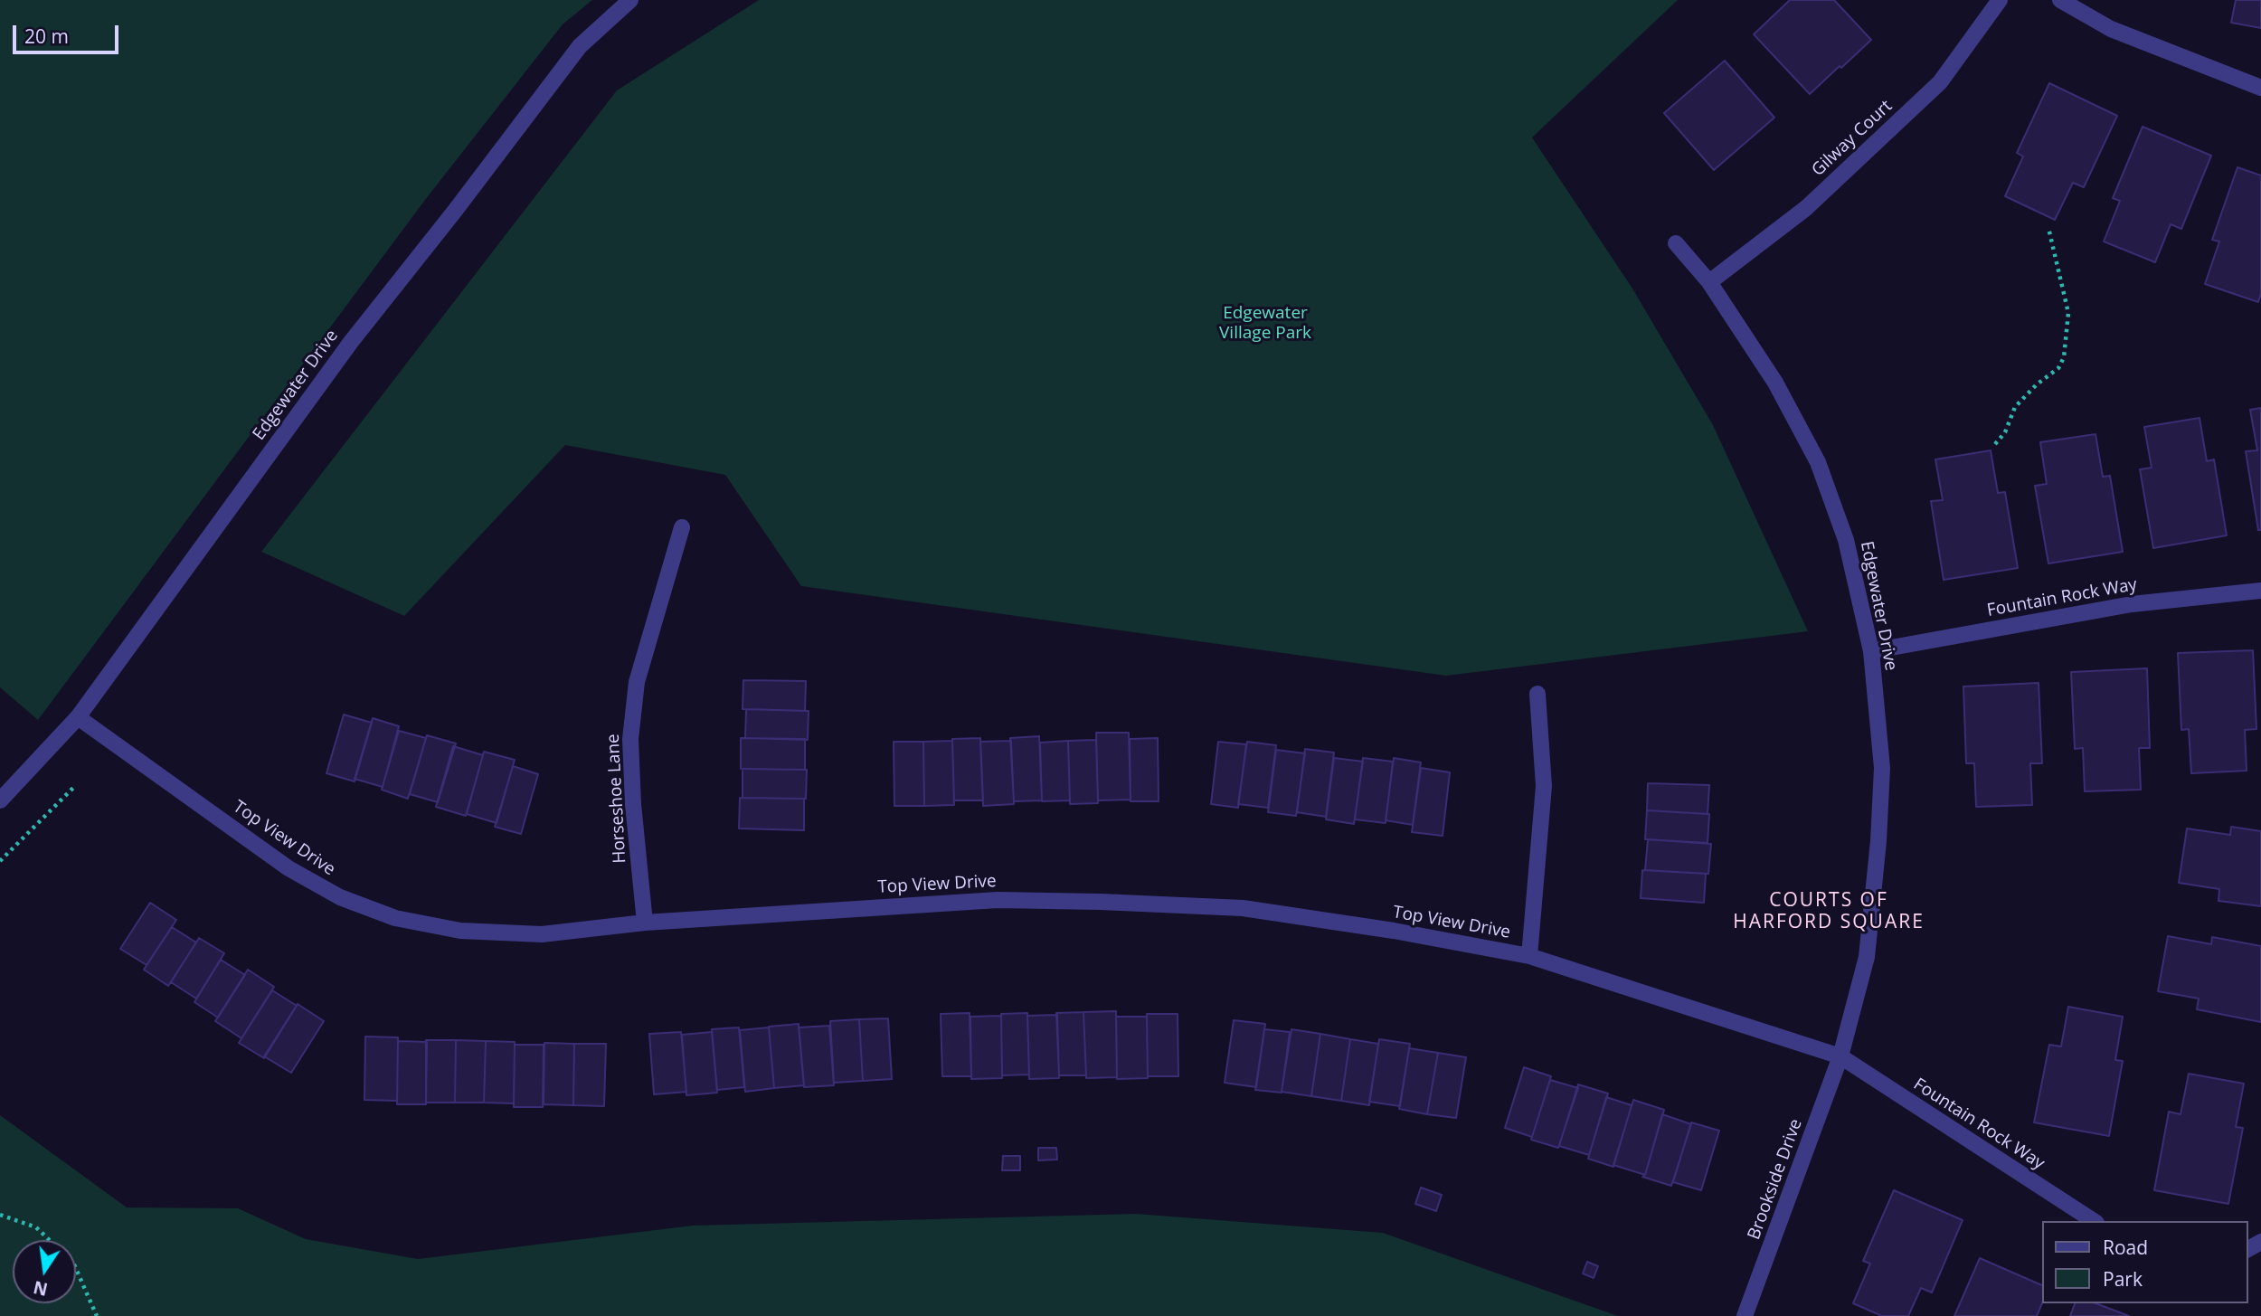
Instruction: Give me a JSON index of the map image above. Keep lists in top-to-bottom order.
{
  "streets": {
    "street": [
      "Gilway Court",
      "Edgewater Drive",
      "Fountain Rock Way",
      "Horseshoe Lane",
      "Top View Drive",
      "Brookside Drive"
    ]
  },
  "crossings": [
    ["Gilway Court", "Edgewater Drive"],
    ["Edgewater Drive", "Fountain Rock Way"],
    ["Edgewater Drive", "Top View Drive"],
    ["Edgewater Drive", "Brookside Drive"],
    ["Fountain Rock Way", "Top View Drive"],
    ["Fountain Rock Way", "Brookside Drive"],
    ["Horseshoe Lane", "Top View Drive"],
    ["Top View Drive", "Brookside Drive"]
  ],
  "districts": ["COURTS OF HARFORD SQUARE"],
  "parks": ["Edgewater Village Park"],
  "legend": ["Road", "Park"],
  "scale_bar": "20 m",
  "north": "bottom"
}
